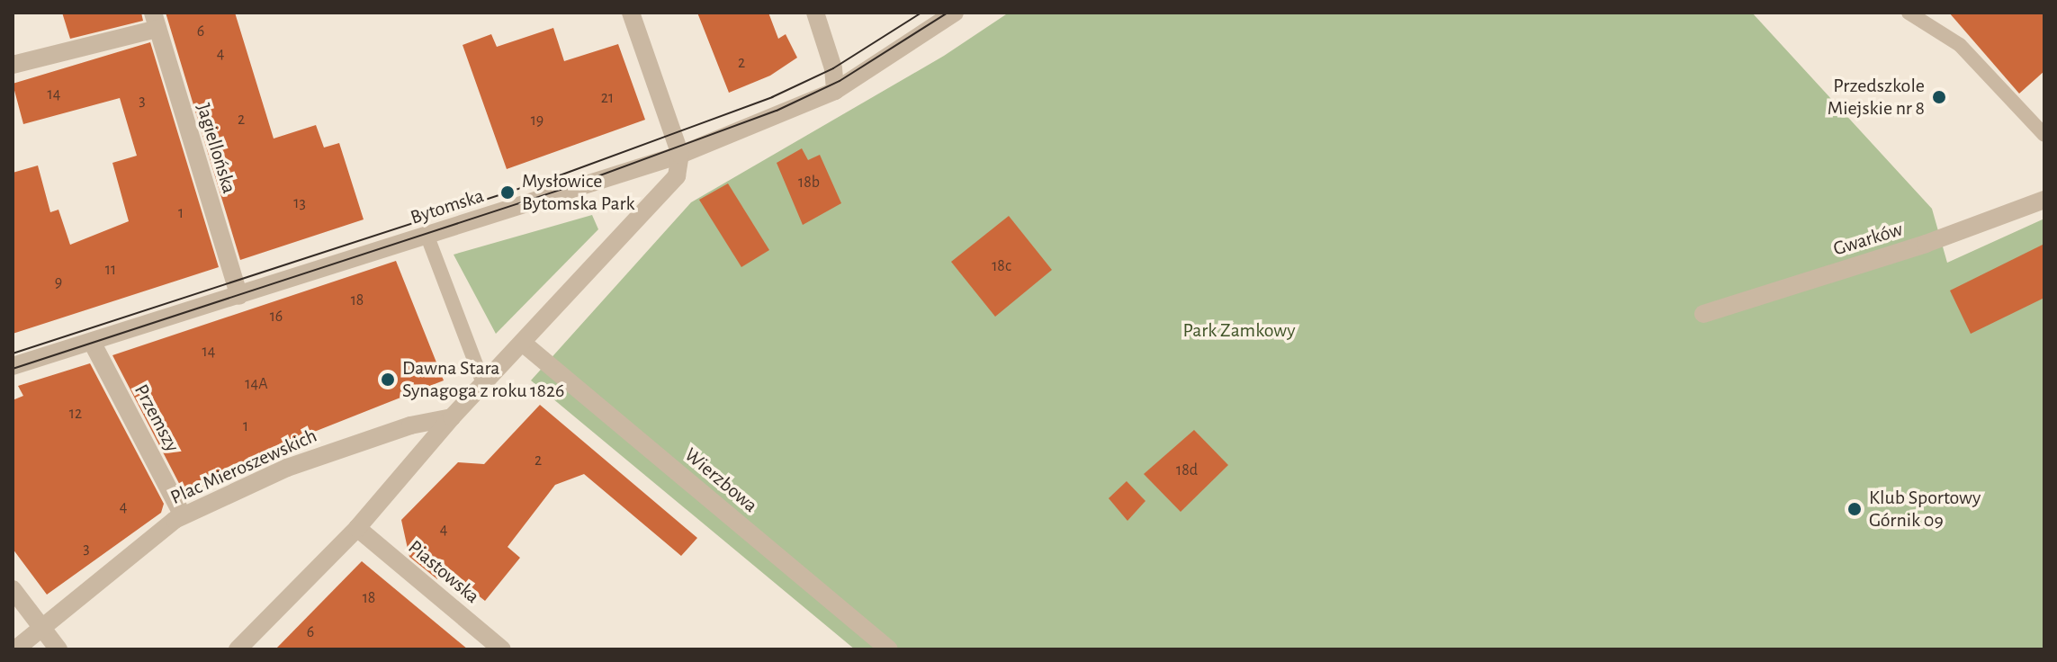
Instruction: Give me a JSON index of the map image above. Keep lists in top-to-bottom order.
{
  "streets": {
    "street": [
      "Jagiellońska",
      "Bytomska",
      "Gwarków",
      "Przemszy",
      "Plac Mieroszewskich",
      "Wierzbowa",
      "Piastowska"
    ]
  },
  "crossings": [
    ["Jagiellońska", "Bytomska"],
    ["Bytomska", "Przemszy"],
    ["Przemszy", "Plac Mieroszewskich"]
  ],
  "parks": ["Park Zamkowy"],
  "places": [
    "Przedszkole Miejskie nr 8",
    "Mysłowice Bytomska Park",
    "Dawna Stara Synagoga z roku 1826",
    "Klub Sportowy Górnik 09"
  ],
  "house_numbers": [
    "6",
    "4",
    "2",
    "14",
    "21",
    "3",
    "2",
    "19",
    "18b",
    "13",
    "1",
    "18c",
    "11",
    "9",
    "18",
    "16",
    "14",
    "14A",
    "12",
    "1",
    "2",
    "18d",
    "4",
    "4",
    "3",
    "18",
    "6"
  ]
}
